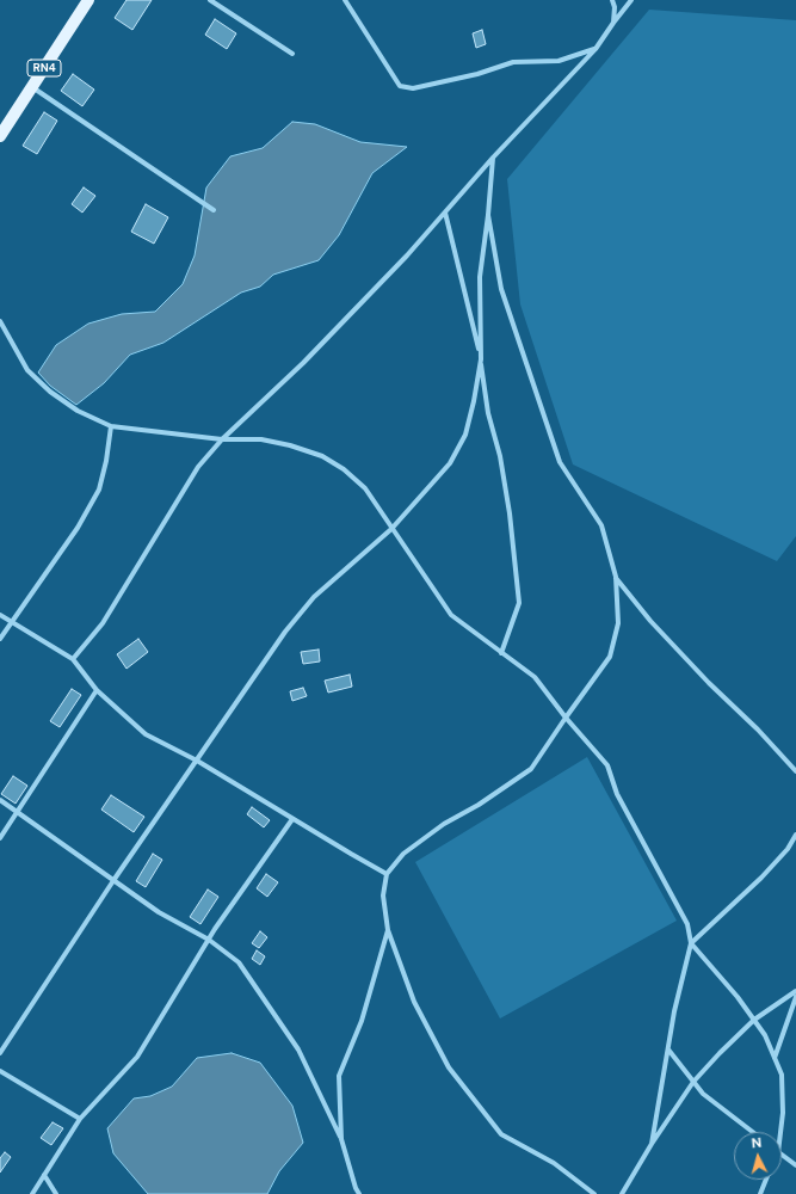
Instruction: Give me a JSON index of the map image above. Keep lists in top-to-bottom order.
{
  "streets": {
    "main road": ["RN4"]
  },
  "north": "top"
}
